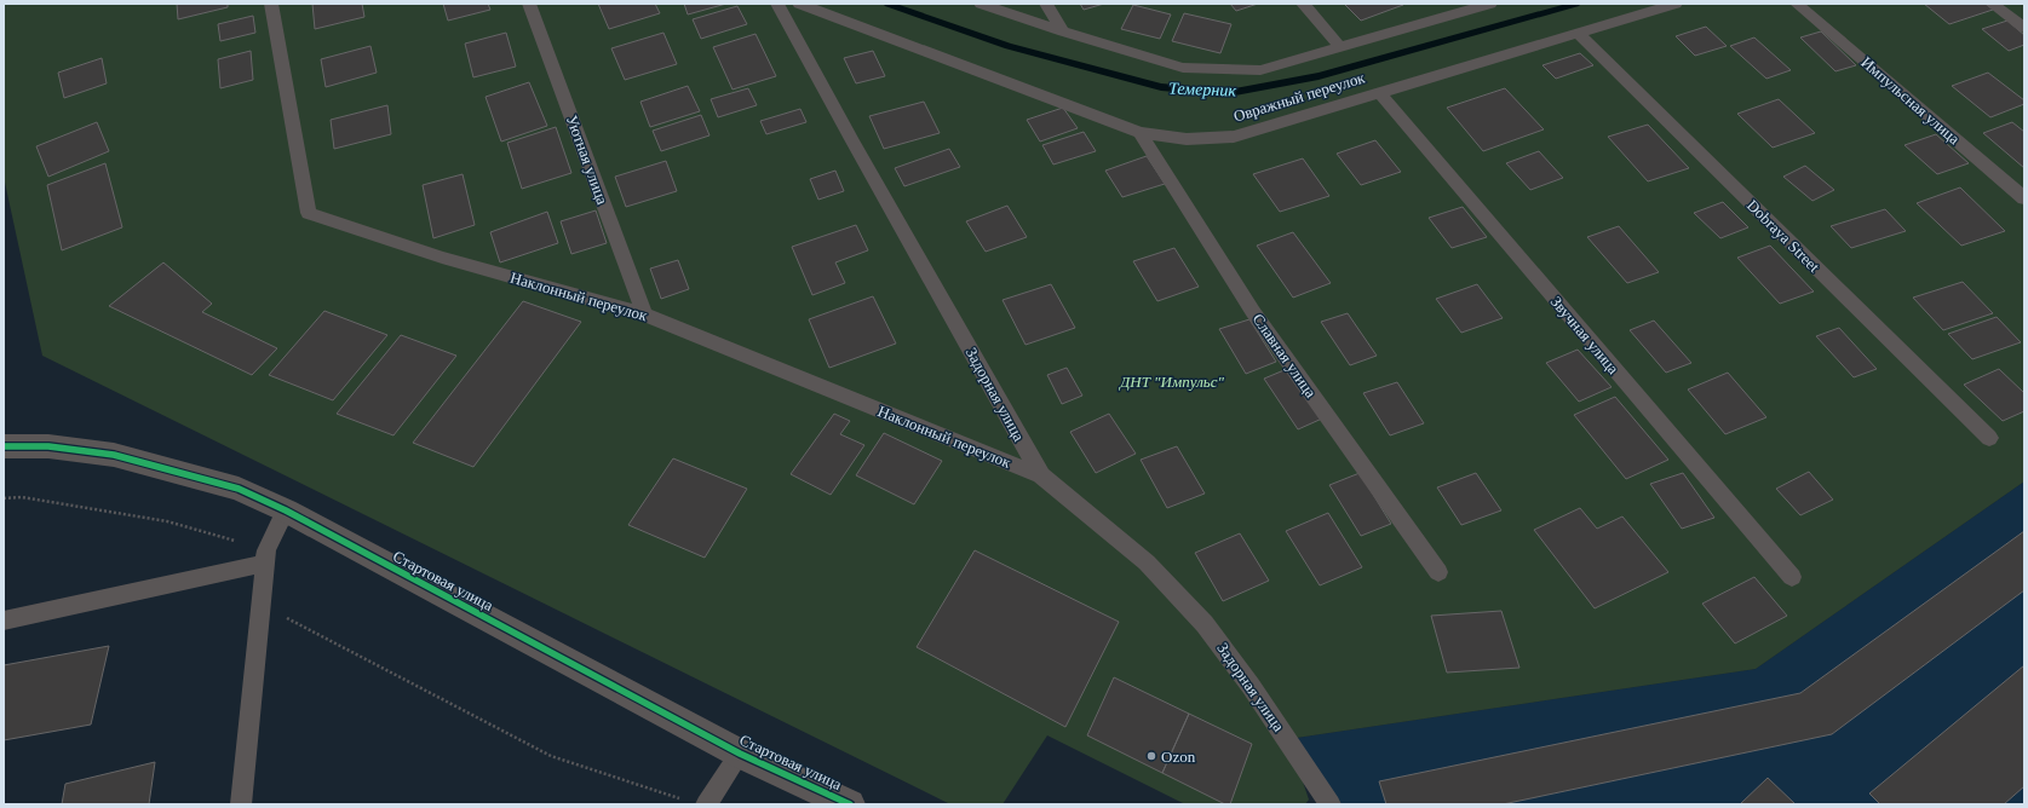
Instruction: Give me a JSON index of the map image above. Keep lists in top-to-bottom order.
{
  "streets": {
    "street": ["Стартовая улица"],
    "lane": [
      "Овражный переулок",
      "Импульсная улица",
      "Уютная улица",
      "Dobraya Street",
      "Наклонный переулок",
      "Звучная улица",
      "Славная улица",
      "Задорная улица"
    ]
  },
  "crossings": [
    ["Овражный переулок", "Dobraya Street"],
    ["Овражный переулок", "Звучная улица"],
    ["Овражный переулок", "Славная улица"],
    ["Уютная улица", "Наклонный переулок"],
    ["Наклонный переулок", "Задорная улица"]
  ],
  "water": ["Темерник"],
  "parks": ["ДНТ \"Импульс\""],
  "places": ["Ozon"]
}
